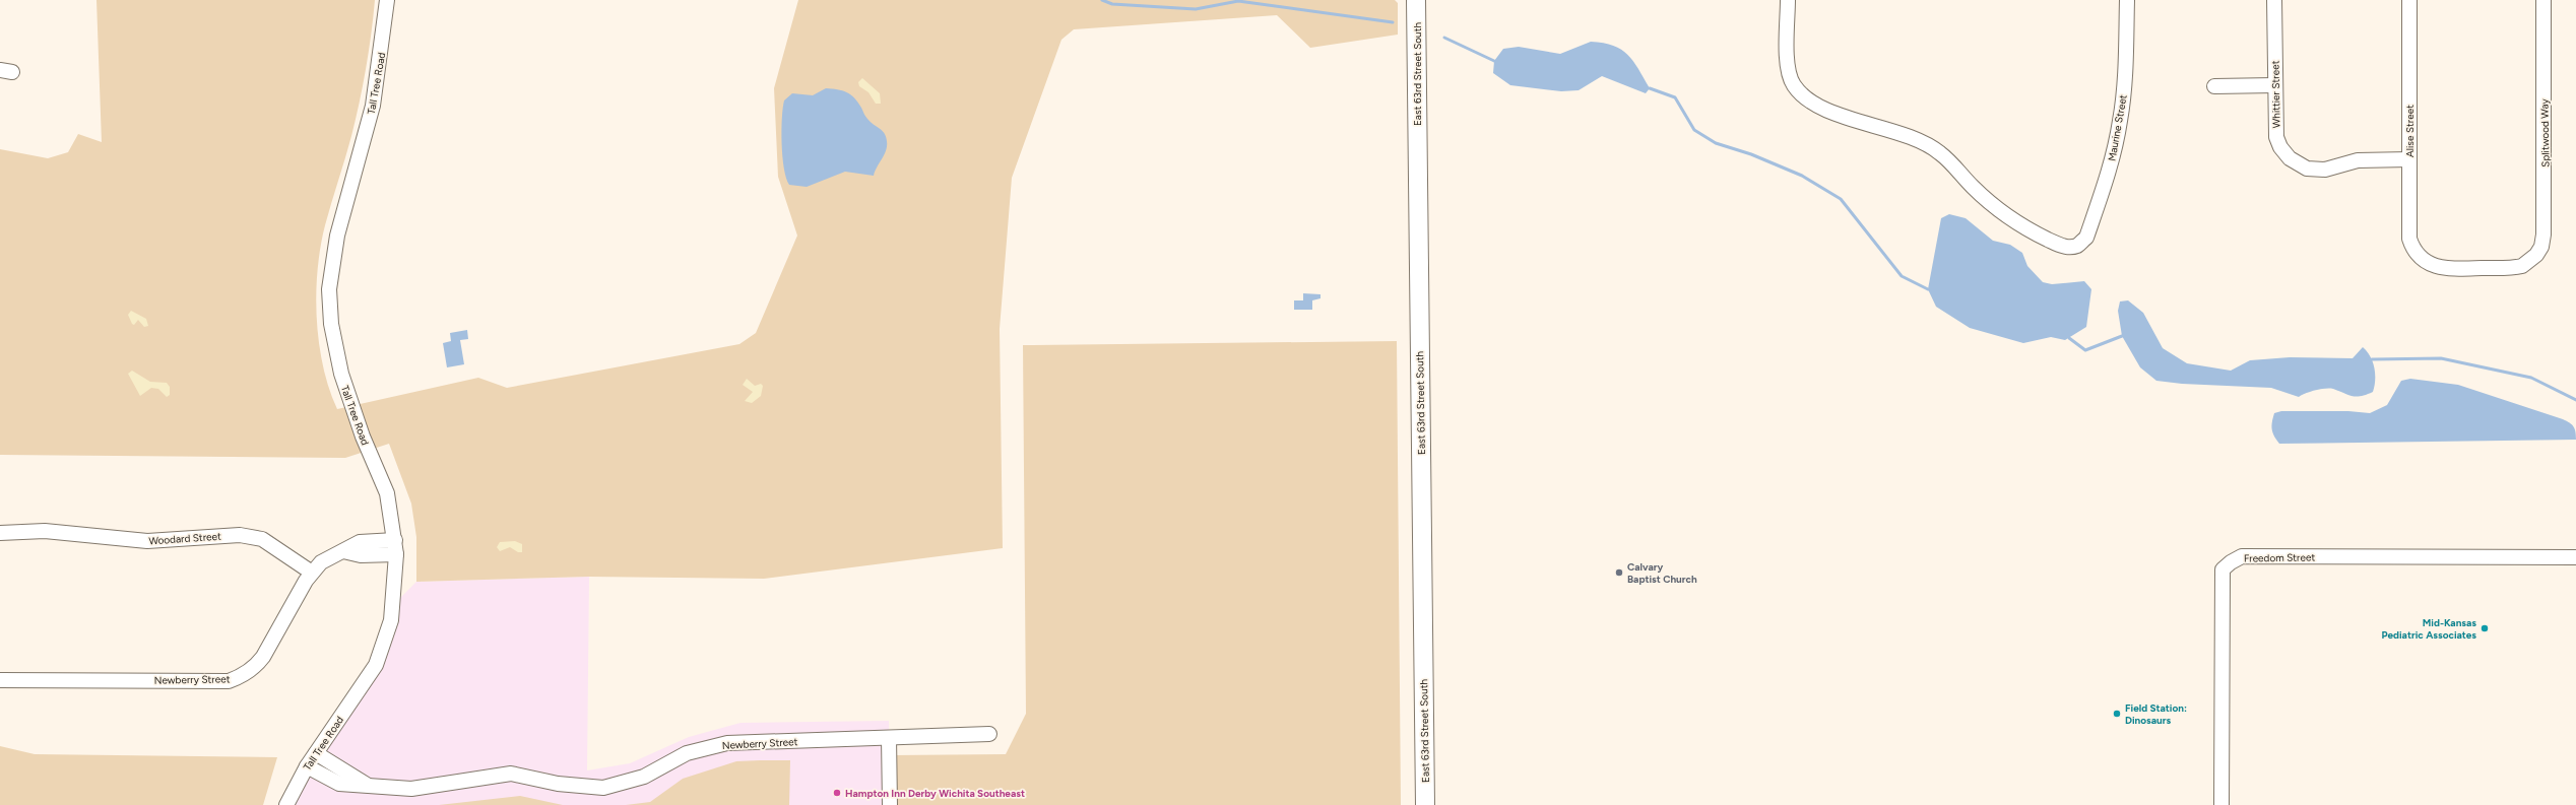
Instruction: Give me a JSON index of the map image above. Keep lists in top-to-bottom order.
{
  "streets": {
    "main road": ["East 63rd Street South"],
    "street": [
      "Tall Tree Road",
      "Whittier Street",
      "Maurine Street",
      "Alise Street",
      "Splitwood Way",
      "Woodard Street",
      "Freedom Street",
      "Newberry Street"
    ]
  },
  "crossings": [
    ["Tall Tree Road", "Newberry Street"],
    ["Whittier Street", "Alise Street"],
    ["Alise Street", "Splitwood Way"],
    ["Woodard Street", "Newberry Street"]
  ],
  "places": [
    "Calvary Baptist Church",
    "Mid-Kansas Pediatric Associates",
    "Field Station: Dinosaurs",
    "Hampton Inn Derby Wichita Southeast"
  ]
}
